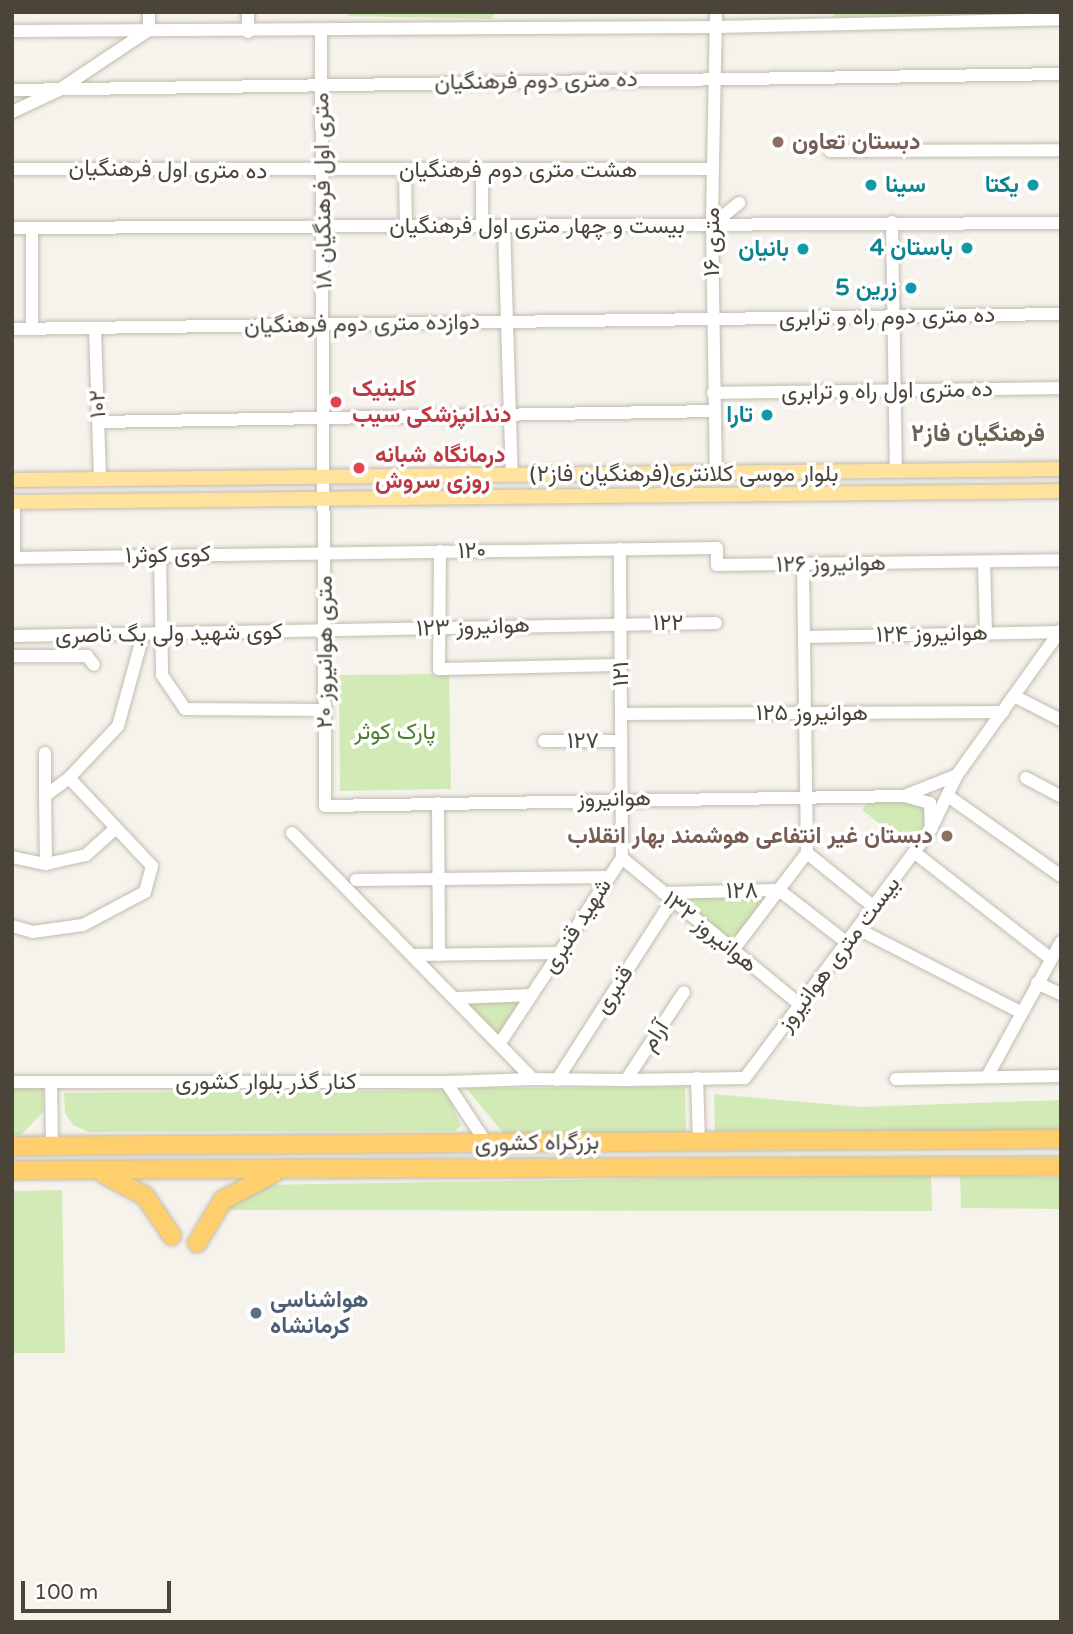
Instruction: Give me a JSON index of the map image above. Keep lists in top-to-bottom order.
{
  "streets": {
    "highway": ["بزرگراه کشوری"],
    "main road": ["بلوار موسی کلانتری(فرهنگیان فاز۲)"],
    "street": [
      "ده متری دوم فرهنگیان",
      "ده متری اول فرهنگیان",
      "هشت متری دوم فرهنگیان",
      "۱۸ متری اول فرهنگیان",
      "بیست و چهار متری اول فرهنگیان",
      "۱۶ متری",
      "ده متری دوم راه و ترابری",
      "دوازده متری دوم فرهنگیان",
      "ده متری اول راه و ترابری",
      "۱۰۲",
      "۱۲۰",
      "کوی کوثر۱",
      "هوانیروز ۱۲۶",
      "۱۲۲",
      "۱۲۳ هوانیروز",
      "کوی شهید ولی بگ ناصری",
      "هوانیروز ۱۲۴",
      "۲۰ متری هوانیروز",
      "۱۲۱",
      "هوانیروز ۱۲۵",
      "۱۲۷",
      "هوانیروز",
      "۱۲۸",
      "شهید قنبری",
      "هوانیروز ۱۳۲",
      "بیست متری هوانیروز",
      "قنبری",
      "آرام",
      "کنار گذر بلوار کشوری"
    ]
  },
  "crossings": [
    ["ده متری دوم فرهنگیان", "۱۸ متری اول فرهنگیان"],
    ["ده متری دوم فرهنگیان", "۱۶ متری"],
    ["ده متری اول فرهنگیان", "هشت متری دوم فرهنگیان"],
    ["ده متری اول فرهنگیان", "۱۸ متری اول فرهنگیان"],
    ["هشت متری دوم فرهنگیان", "۱۸ متری اول فرهنگیان"],
    ["هشت متری دوم فرهنگیان", "۱۶ متری"],
    ["۱۸ متری اول فرهنگیان", "بیست و چهار متری اول فرهنگیان"],
    ["۱۸ متری اول فرهنگیان", "دوازده متری دوم فرهنگیان"],
    ["۱۸ متری اول فرهنگیان", "بلوار موسی کلانتری(فرهنگیان فاز۲)"],
    ["۱۸ متری اول فرهنگیان", "۲۰ متری هوانیروز"],
    ["بیست و چهار متری اول فرهنگیان", "۱۶ متری"],
    ["۱۶ متری", "ده متری دوم راه و ترابری"],
    ["۱۶ متری", "دوازده متری دوم فرهنگیان"],
    ["۱۶ متری", "ده متری اول راه و ترابری"],
    ["۱۶ متری", "بلوار موسی کلانتری(فرهنگیان فاز۲)"],
    ["ده متری دوم راه و ترابری", "دوازده متری دوم فرهنگیان"],
    ["دوازده متری دوم فرهنگیان", "۱۰۲"],
    ["۱۰۲", "بلوار موسی کلانتری(فرهنگیان فاز۲)"],
    ["بلوار موسی کلانتری(فرهنگیان فاز۲)", "۲۰ متری هوانیروز"],
    ["۱۲۰", "کوی کوثر۱"],
    ["۱۲۰", "هوانیروز ۱۲۶"],
    ["۱۲۰", "۲۰ متری هوانیروز"],
    ["۱۲۰", "۱۲۱"],
    ["کوی کوثر۱", "۲۰ متری هوانیروز"],
    ["هوانیروز ۱۲۶", "۱۲۱"],
    ["۱۲۲", "۱۲۳ هوانیروز"],
    ["۱۲۲", "۱۲۱"],
    ["۱۲۳ هوانیروز", "کوی شهید ولی بگ ناصری"],
    ["۱۲۳ هوانیروز", "۲۰ متری هوانیروز"],
    ["۱۲۳ هوانیروز", "۱۲۱"],
    ["کوی شهید ولی بگ ناصری", "۲۰ متری هوانیروز"],
    ["۲۰ متری هوانیروز", "هوانیروز"],
    ["۱۲۱", "هوانیروز ۱۲۵"],
    ["۱۲۱", "۱۲۷"],
    ["۱۲۱", "هوانیروز"],
    ["۱۲۱", "شهید قنبری"],
    ["هوانیروز", "شهید قنبری"],
    ["۱۲۸", "هوانیروز ۱۳۲"],
    ["۱۲۸", "قنبری"],
    ["شهید قنبری", "هوانیروز ۱۳۲"],
    ["هوانیروز ۱۳۲", "بیست متری هوانیروز"],
    ["هوانیروز ۱۳۲", "قنبری"],
    ["بیست متری هوانیروز", "کنار گذر بلوار کشوری"],
    ["قنبری", "کنار گذر بلوار کشوری"],
    ["آرام", "کنار گذر بلوار کشوری"]
  ],
  "districts": ["فرهنگیان فاز۲"],
  "parks": ["پارک کوثر"],
  "places": [
    "دبستان تعاون",
    "سینا",
    "یکتا",
    "باستان 4",
    "بانیان",
    "زرین 5",
    "کلینیک دندانپزشکی سیب",
    "تارا",
    "درمانگاه شبانه روزی سروش",
    "دبستان غیر انتفاعی هوشمند بهار انقلاب",
    "هواشناسی کرمانشاه"
  ],
  "scale_bar": "100 m"
}
